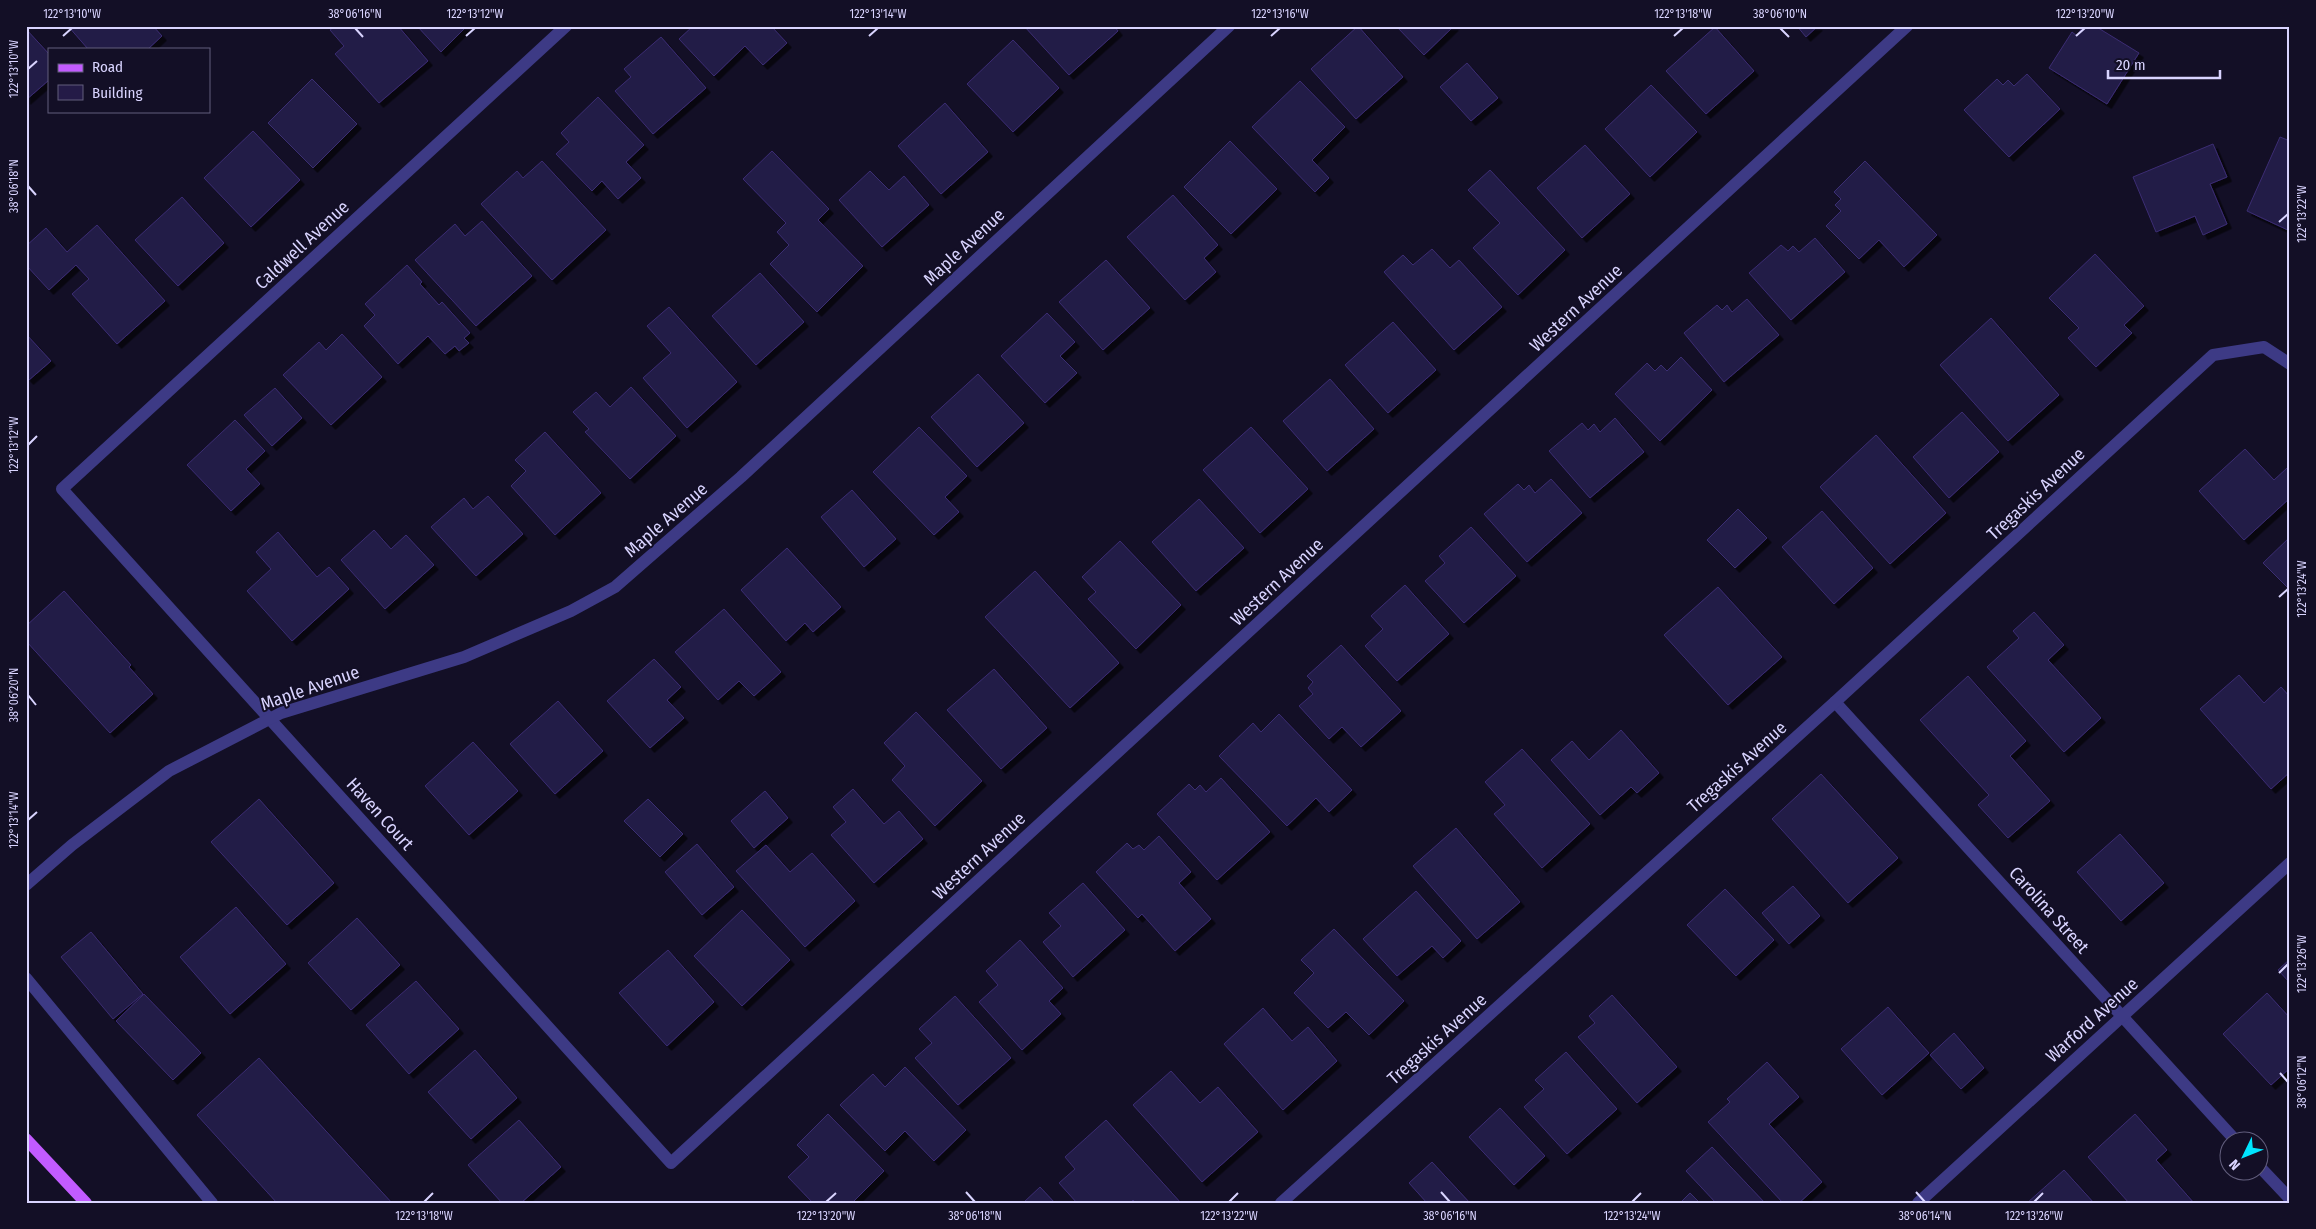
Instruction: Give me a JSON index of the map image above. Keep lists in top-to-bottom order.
{
  "streets": {
    "street": [
      "Caldwell Avenue",
      "Maple Avenue",
      "Western Avenue",
      "Tregaskis Avenue",
      "Haven Court",
      "Carolina Street",
      "Warford Avenue"
    ]
  },
  "crossings": [
    ["Caldwell Avenue", "Haven Court"],
    ["Maple Avenue", "Haven Court"],
    ["Western Avenue", "Haven Court"],
    ["Tregaskis Avenue", "Carolina Street"],
    ["Carolina Street", "Warford Avenue"]
  ],
  "legend": ["Road", "Building"],
  "scale_bar": "20 m",
  "north": "bottom left",
  "coordinates": [
    "122°13'10\"W",
    "38°06'16\"N",
    "122°13'12\"W",
    "122°13'14\"W",
    "122°13'16\"W",
    "122°13'18\"W",
    "38°06'10\"N",
    "122°13'20\"W",
    "38°06'18\"N",
    "122°13'22\"W",
    "122°13'24\"W",
    "38°06'20\"N",
    "122°13'26\"W",
    "38°06'12\"N",
    "38°06'14\"N"
  ]
}
